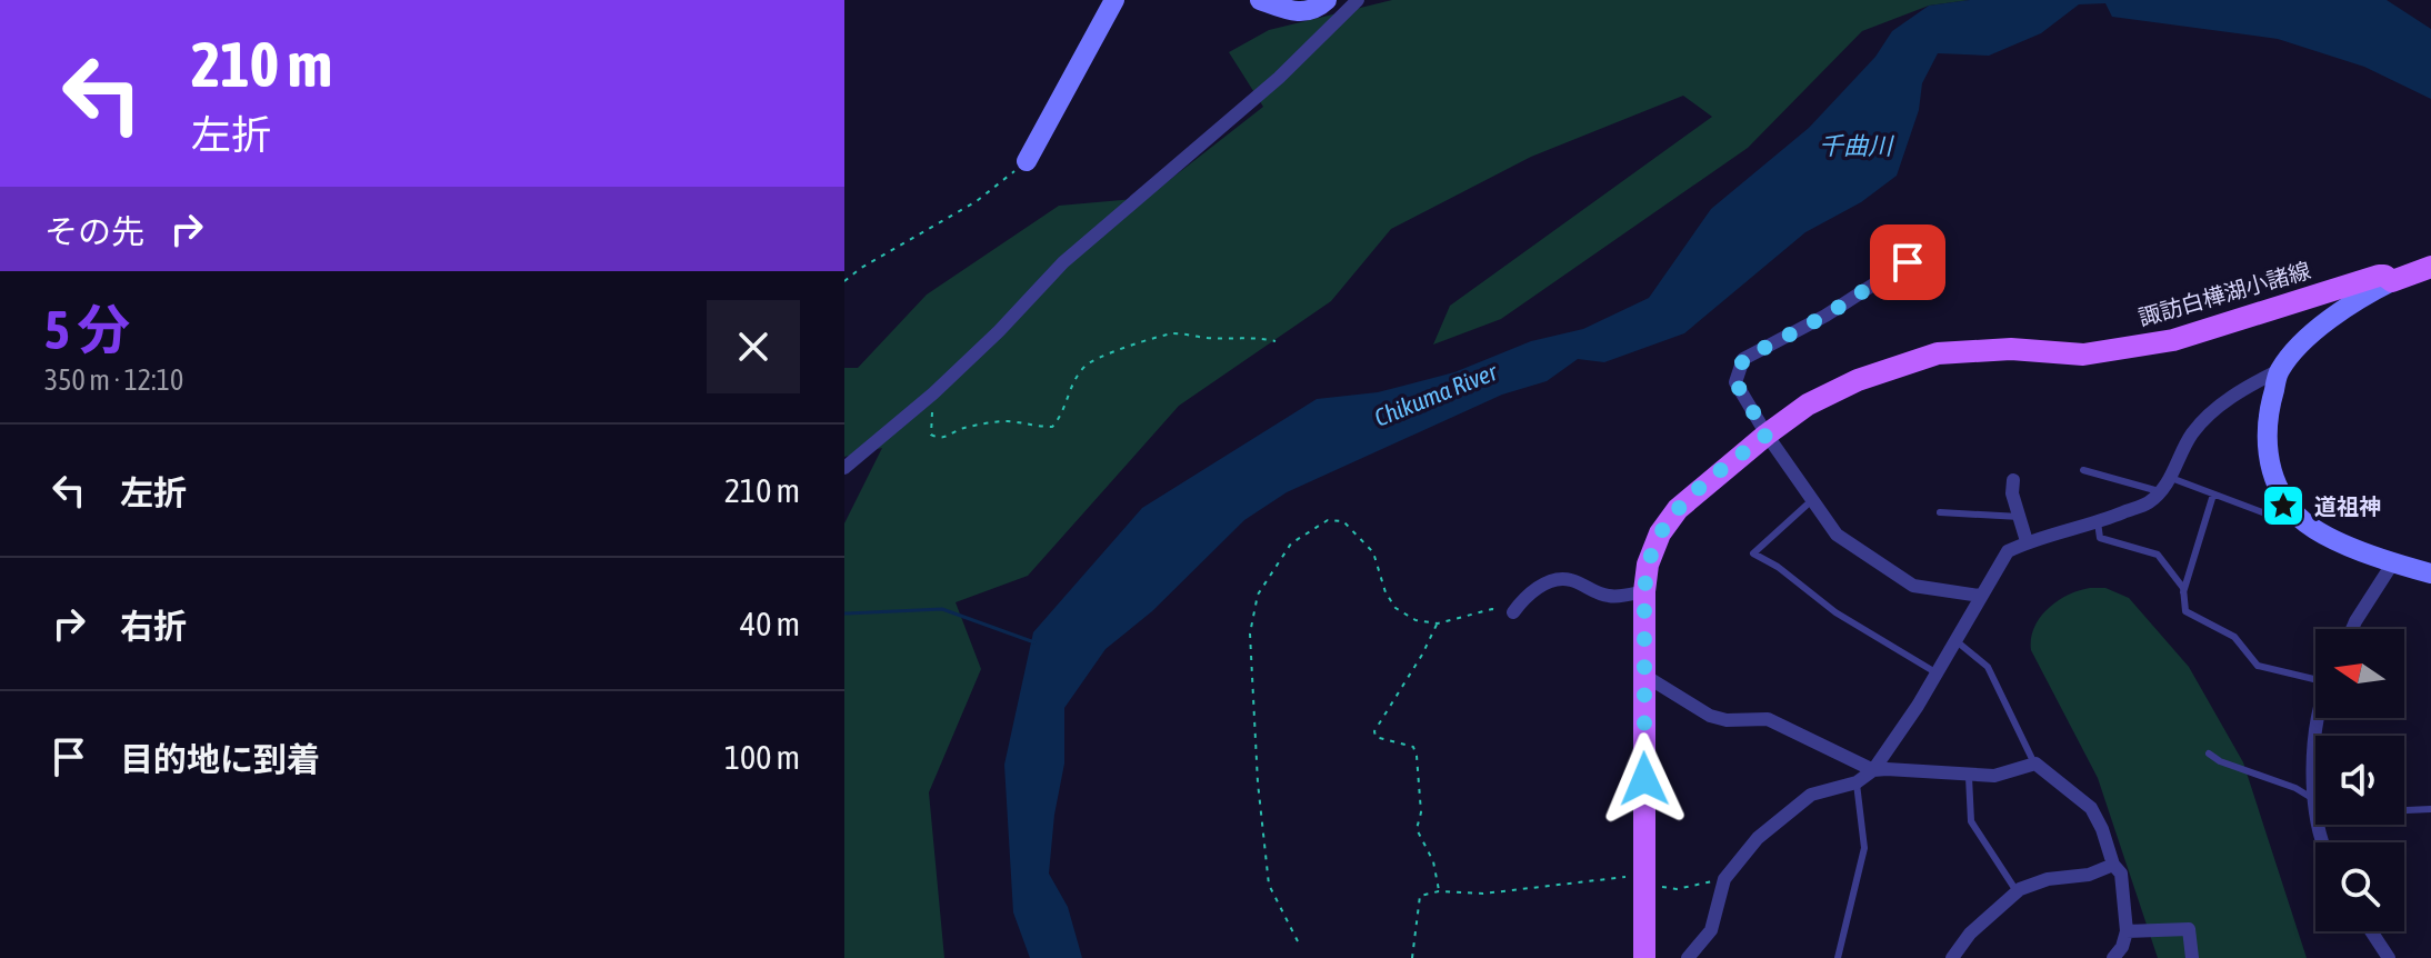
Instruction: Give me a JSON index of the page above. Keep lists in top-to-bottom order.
{
  "streets": {
    "main road": ["諏訪白樺湖小諸線"]
  },
  "water": ["千曲川", "Chikuma River"],
  "places": {
    "place": ["道祖神"]
  },
  "north": "left",
  "page": {
    "turn": ["210 m", "左折"],
    "then": "その先",
    "heading": ["5 分", "350 m · 12:10"],
    "list": [
      {
        "name": "左折",
        "value": "210 m"
      },
      {
        "name": "右折",
        "value": "40 m"
      },
      {
        "name": "目的地に到着",
        "value": "100 m"
      }
    ]
  }
}
